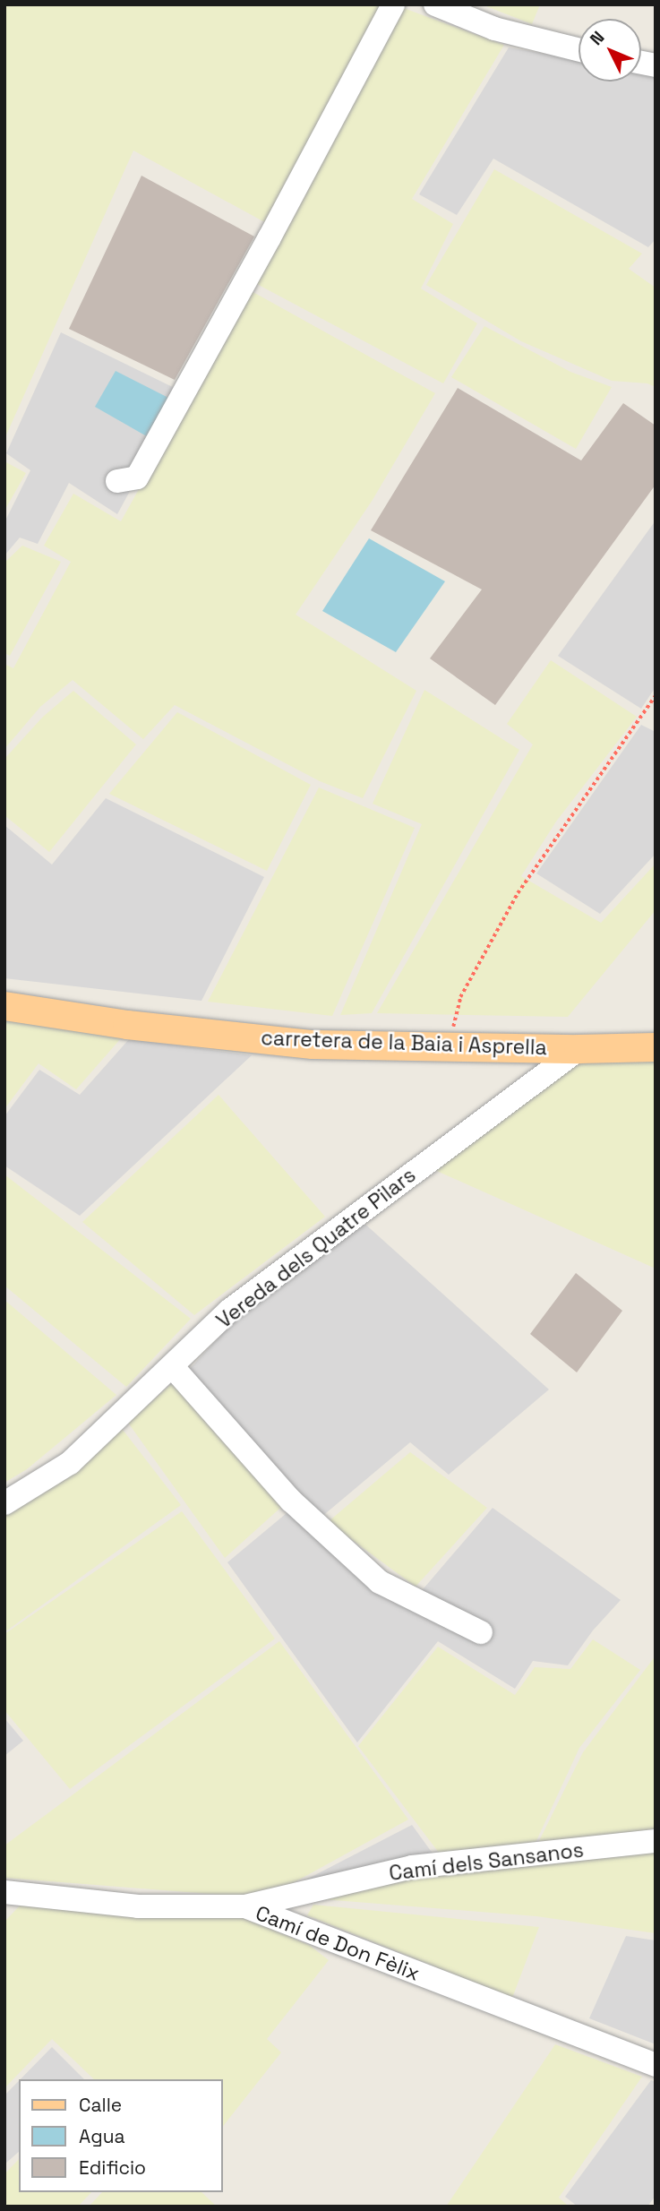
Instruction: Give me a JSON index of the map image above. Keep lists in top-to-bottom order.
{
  "streets": {
    "main road": ["carretera de la Baia i Asprella"],
    "street": ["Vereda dels Quatre Pilars", "Camí dels Sansanos", "Camí de Don Fèlix"]
  },
  "crossings": [
    ["carretera de la Baia i Asprella", "Vereda dels Quatre Pilars"],
    ["Camí dels Sansanos", "Camí de Don Fèlix"]
  ],
  "legend": ["Calle", "Agua", "Edificio"],
  "north": "top left"
}
